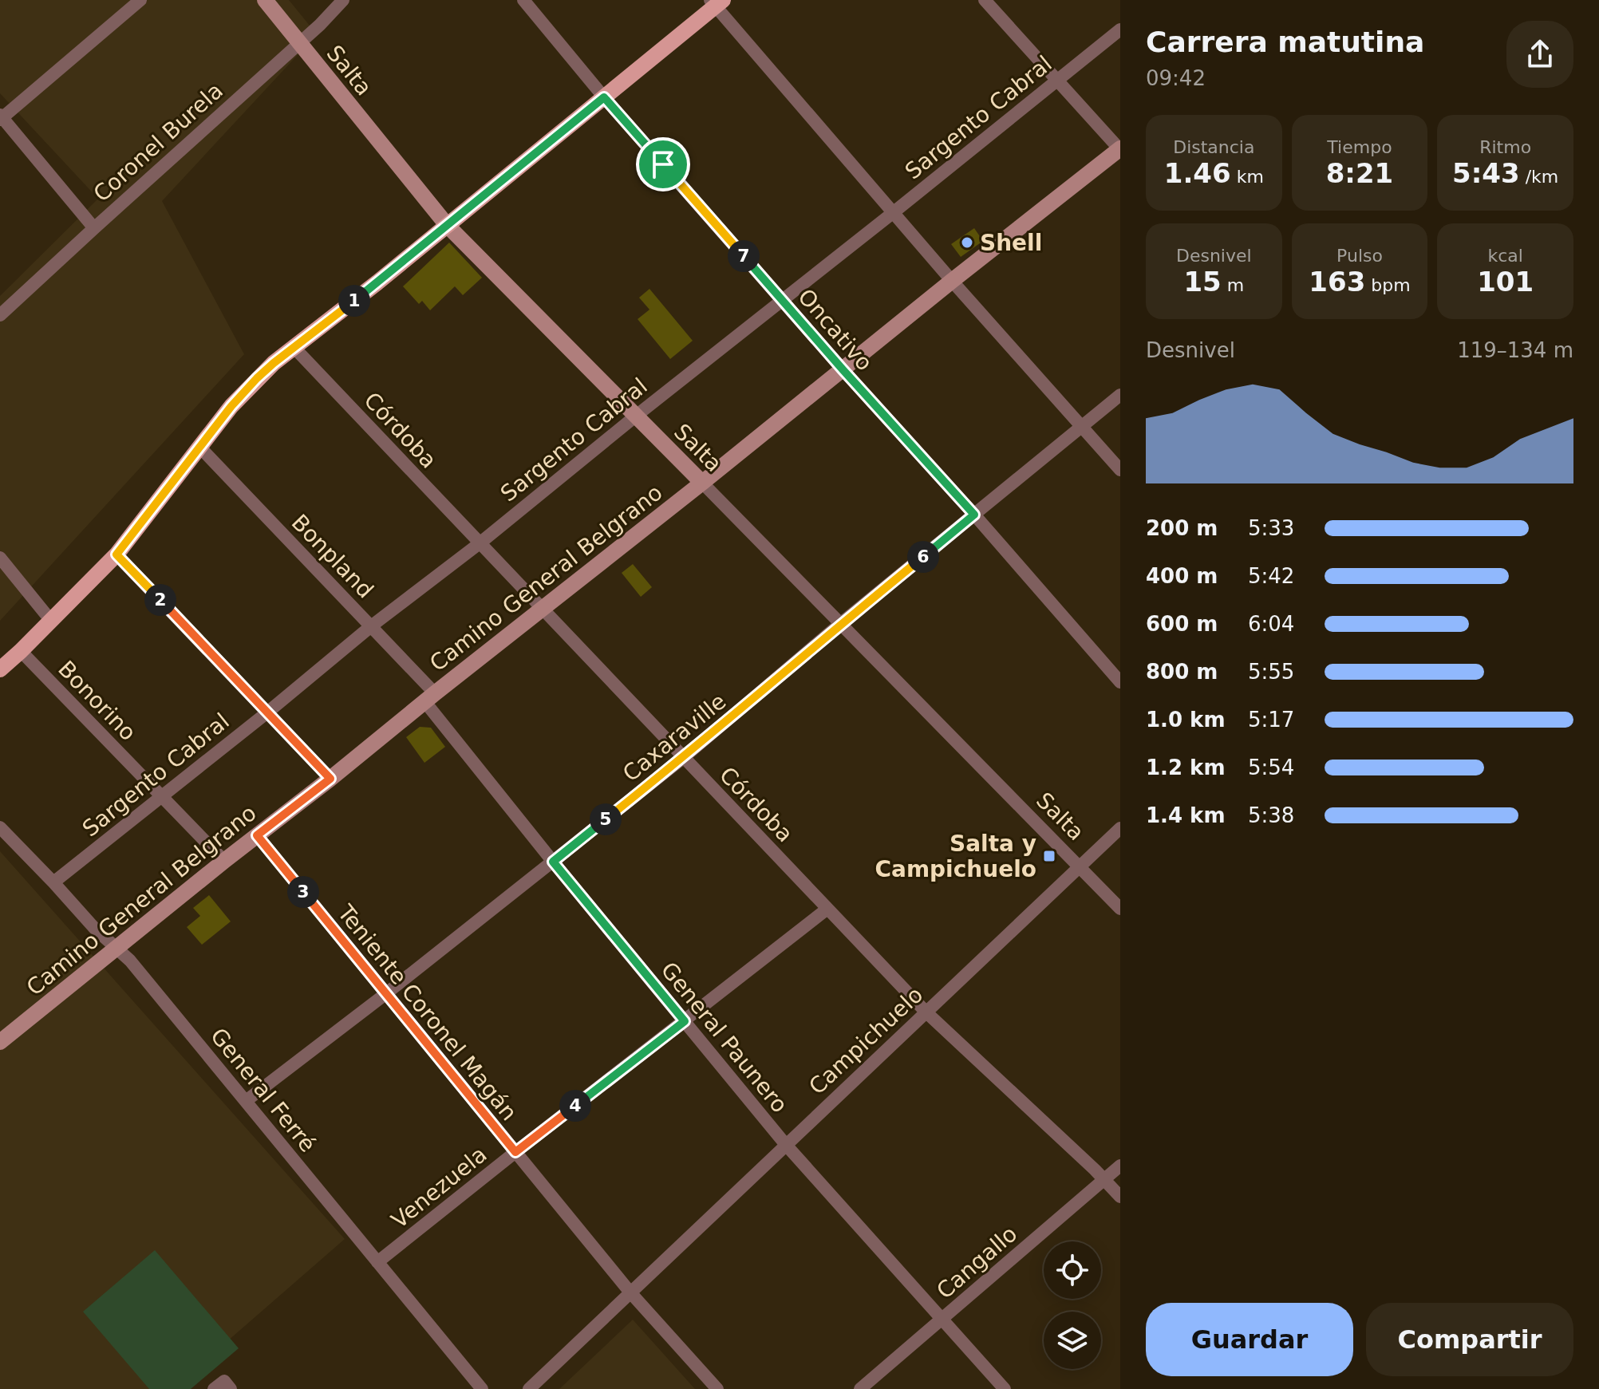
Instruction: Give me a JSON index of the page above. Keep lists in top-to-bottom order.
{
  "streets": {
    "street": [
      "Salta",
      "Sargento Cabral",
      "Coronel Burela",
      "Oncativo",
      "Córdoba",
      "Bonpland",
      "Camino General Belgrano",
      "Bonorino",
      "Caxaraville",
      "Teniente Coronel Magán",
      "General Paunero",
      "Campichuelo",
      "General Ferré",
      "Venezuela",
      "Cangallo"
    ]
  },
  "crossings": [
    ["Salta", "Sargento Cabral"],
    ["Salta", "Coronel Burela"],
    ["Salta", "Camino General Belgrano"],
    ["Salta", "Caxaraville"],
    ["Salta", "Campichuelo"],
    ["Sargento Cabral", "Oncativo"],
    ["Sargento Cabral", "Córdoba"],
    ["Sargento Cabral", "Bonpland"],
    ["Sargento Cabral", "Bonorino"],
    ["Sargento Cabral", "General Ferré"],
    ["Oncativo", "Camino General Belgrano"],
    ["Oncativo", "Caxaraville"],
    ["Córdoba", "Camino General Belgrano"],
    ["Córdoba", "Caxaraville"],
    ["Córdoba", "Campichuelo"],
    ["Córdoba", "Venezuela"],
    ["Córdoba", "Cangallo"],
    ["Bonpland", "Camino General Belgrano"],
    ["Bonpland", "General Paunero"],
    ["Camino General Belgrano", "Bonorino"],
    ["Camino General Belgrano", "Teniente Coronel Magán"],
    ["Camino General Belgrano", "General Paunero"],
    ["Camino General Belgrano", "General Ferré"],
    ["Caxaraville", "Teniente Coronel Magán"],
    ["Caxaraville", "General Paunero"],
    ["Caxaraville", "General Ferré"],
    ["Teniente Coronel Magán", "Campichuelo"],
    ["Teniente Coronel Magán", "Venezuela"],
    ["General Paunero", "Campichuelo"],
    ["General Paunero", "Venezuela"],
    ["General Paunero", "Cangallo"],
    ["General Ferré", "Venezuela"]
  ],
  "places": {
    "other": ["Shell"],
    "transit": ["Salta y Campichuelo"]
  },
  "page": {
    "heading": ["Carrera matutina", "09:42"],
    "stats": [
      ["Distancia", "1.46 km"],
      ["Tiempo", "8:21"],
      ["Ritmo", "5:43 /km"],
      ["Desnivel", "15 m"],
      ["Pulso", "163 bpm"],
      ["kcal", "101"]
    ],
    "pins": [
      "7",
      "1",
      "6",
      "2",
      "5",
      "3",
      "4"
    ],
    "chart": ["Desnivel", "119–134 m"],
    "list": [
      {
        "name": "200 m",
        "note": "5:33"
      },
      {
        "name": "400 m",
        "note": "5:42"
      },
      {
        "name": "600 m",
        "note": "6:04"
      },
      {
        "name": "800 m",
        "note": "5:55"
      },
      {
        "name": "1.0 km",
        "note": "5:17"
      },
      {
        "name": "1.2 km",
        "note": "5:54"
      },
      {
        "name": "1.4 km",
        "note": "5:38"
      }
    ],
    "buttons": ["Guardar", "Compartir"]
  }
}
